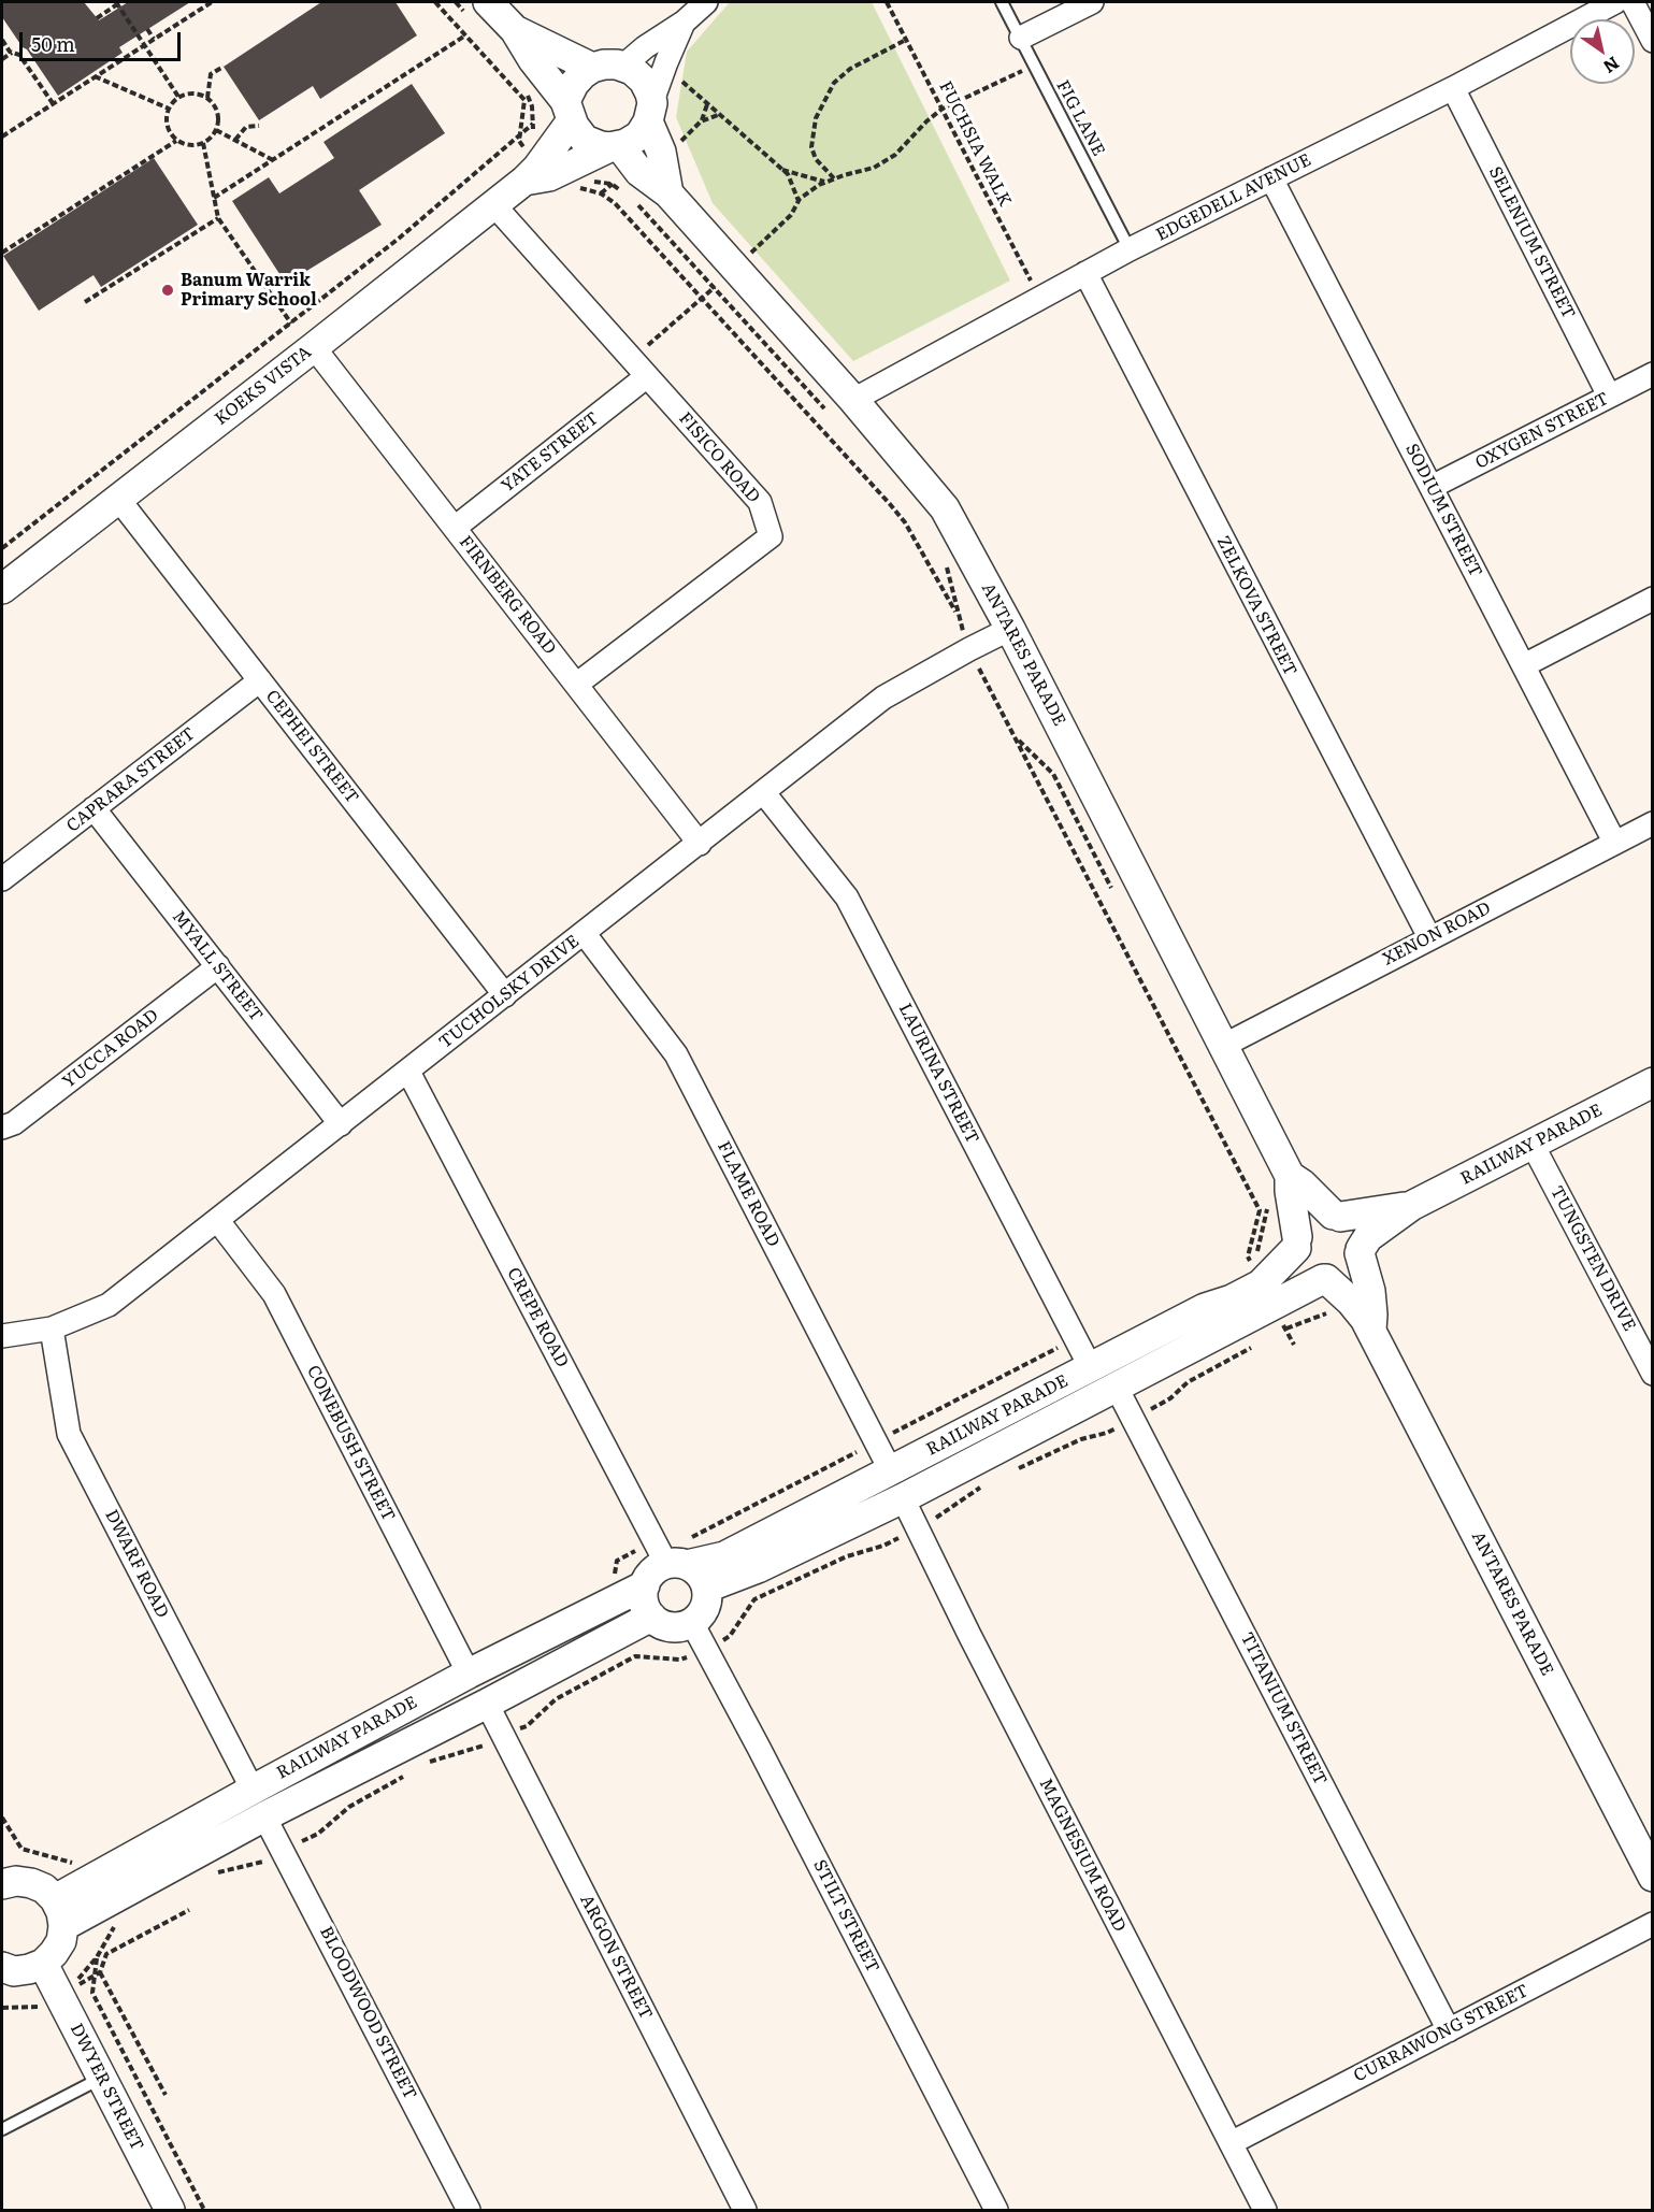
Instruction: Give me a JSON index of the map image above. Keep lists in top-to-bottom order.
{
  "streets": {
    "street": [
      "EDGEDELL AVENUE",
      "SELENIUM STREET",
      "KOEKS VISTA",
      "OXYGEN STREET",
      "YATE STREET",
      "FISICO ROAD",
      "SODIUM STREET",
      "FIRNBERG ROAD",
      "ZELKOVA STREET",
      "ANTARES PARADE",
      "CEPHEI STREET",
      "CAPRARA STREET",
      "XENON ROAD",
      "MYALL STREET",
      "TUCHOLSKY DRIVE",
      "YUCCA ROAD",
      "LAURINA STREET",
      "RAILWAY PARADE",
      "FLAME ROAD",
      "TUNGSTEN DRIVE",
      "CREPE ROAD",
      "CONEBUSH STREET",
      "DWARF ROAD",
      "TITANIUM STREET",
      "MAGNESIUM ROAD",
      "STILT STREET",
      "ARGON STREET",
      "BLOODWOOD STREET",
      "CURRAWONG STREET",
      "DWYER STREET"
    ],
    "lane": ["FIG LANE"],
    "path": ["FUCHSIA WALK"]
  },
  "crossings": [
    ["FIG LANE", "EDGEDELL AVENUE"],
    ["FUCHSIA WALK", "EDGEDELL AVENUE"],
    ["EDGEDELL AVENUE", "SELENIUM STREET"],
    ["EDGEDELL AVENUE", "SODIUM STREET"],
    ["EDGEDELL AVENUE", "ZELKOVA STREET"],
    ["EDGEDELL AVENUE", "ANTARES PARADE"],
    ["SELENIUM STREET", "OXYGEN STREET"],
    ["KOEKS VISTA", "FISICO ROAD"],
    ["KOEKS VISTA", "FIRNBERG ROAD"],
    ["KOEKS VISTA", "ANTARES PARADE"],
    ["KOEKS VISTA", "CEPHEI STREET"],
    ["OXYGEN STREET", "SODIUM STREET"],
    ["YATE STREET", "FISICO ROAD"],
    ["YATE STREET", "FIRNBERG ROAD"],
    ["FISICO ROAD", "FIRNBERG ROAD"],
    ["SODIUM STREET", "XENON ROAD"],
    ["FIRNBERG ROAD", "TUCHOLSKY DRIVE"],
    ["ZELKOVA STREET", "XENON ROAD"],
    ["ANTARES PARADE", "XENON ROAD"],
    ["ANTARES PARADE", "TUCHOLSKY DRIVE"],
    ["ANTARES PARADE", "RAILWAY PARADE"],
    ["CEPHEI STREET", "CAPRARA STREET"],
    ["CEPHEI STREET", "TUCHOLSKY DRIVE"],
    ["CAPRARA STREET", "MYALL STREET"],
    ["MYALL STREET", "TUCHOLSKY DRIVE"],
    ["MYALL STREET", "YUCCA ROAD"],
    ["TUCHOLSKY DRIVE", "LAURINA STREET"],
    ["TUCHOLSKY DRIVE", "FLAME ROAD"],
    ["TUCHOLSKY DRIVE", "CREPE ROAD"],
    ["TUCHOLSKY DRIVE", "CONEBUSH STREET"],
    ["TUCHOLSKY DRIVE", "DWARF ROAD"],
    ["LAURINA STREET", "RAILWAY PARADE"],
    ["RAILWAY PARADE", "FLAME ROAD"],
    ["RAILWAY PARADE", "TUNGSTEN DRIVE"],
    ["RAILWAY PARADE", "CREPE ROAD"],
    ["RAILWAY PARADE", "CONEBUSH STREET"],
    ["RAILWAY PARADE", "DWARF ROAD"],
    ["RAILWAY PARADE", "TITANIUM STREET"],
    ["RAILWAY PARADE", "MAGNESIUM ROAD"],
    ["RAILWAY PARADE", "STILT STREET"],
    ["RAILWAY PARADE", "ARGON STREET"],
    ["RAILWAY PARADE", "BLOODWOOD STREET"],
    ["CREPE ROAD", "STILT STREET"],
    ["TITANIUM STREET", "CURRAWONG STREET"],
    ["MAGNESIUM ROAD", "CURRAWONG STREET"]
  ],
  "places": ["Banum Warrik Primary School"],
  "scale_bar": "50 m",
  "north": "bottom right"
}
